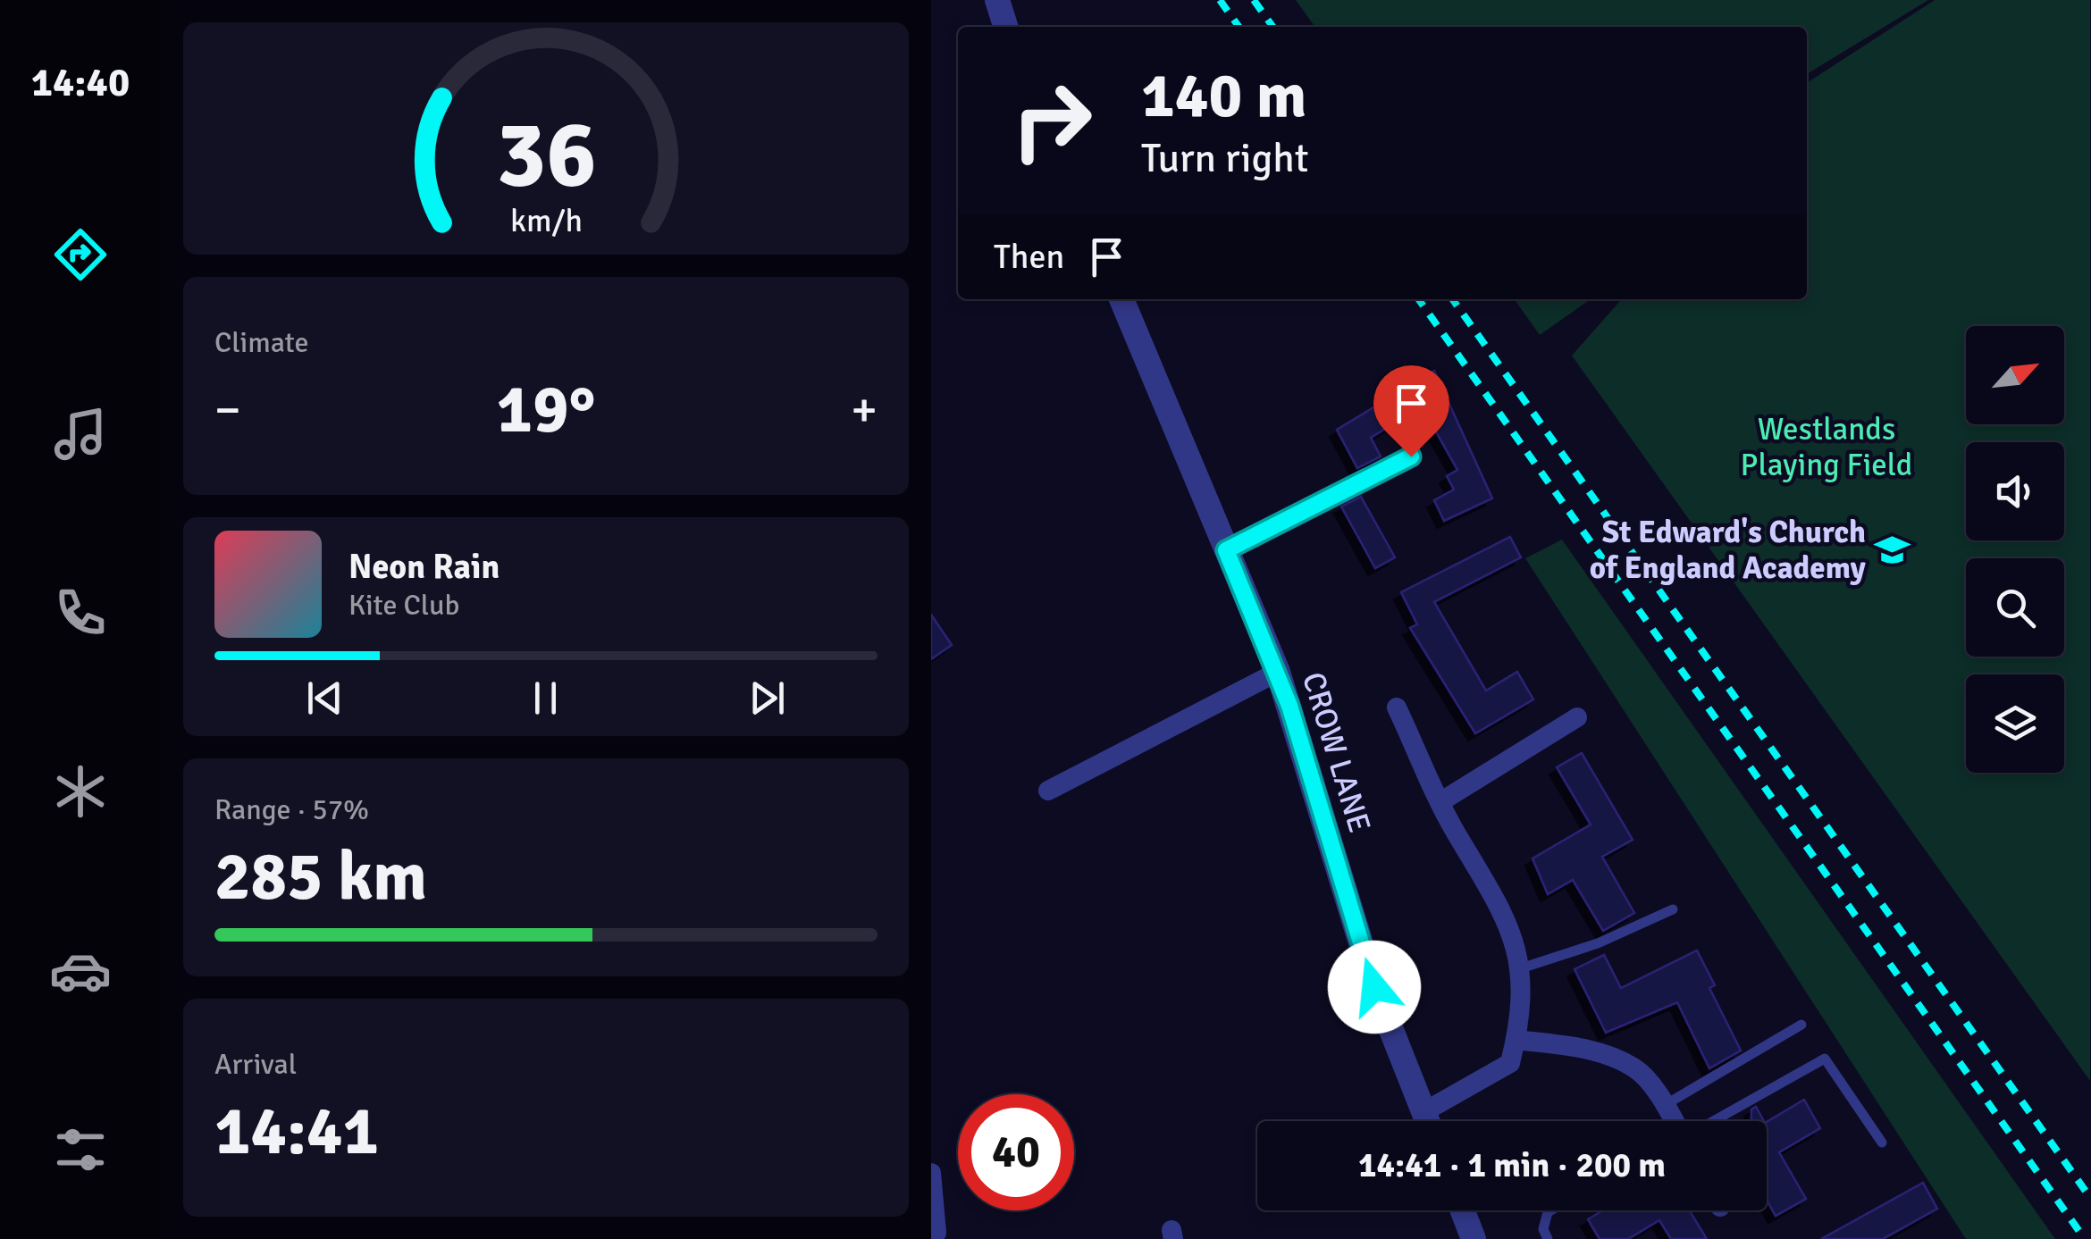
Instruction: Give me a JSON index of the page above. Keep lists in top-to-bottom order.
{
  "streets": {
    "street": ["CROW LANE"]
  },
  "parks": ["Westlands Playing Field"],
  "places": {
    "school or university": ["St Edward's Church of England Academy"]
  },
  "north": "top right",
  "page": {
    "tabs": "14:40",
    "turn": ["140 m", "Turn right"],
    "then": "Then",
    "tile": [
      "Climate",
      ["Range · 57%", "285 km"],
      ["Arrival", "14:41"]
    ],
    "heat": ["−", "19°", "+"],
    "song": ["Neon Rain", "Kite Club"],
    "limit": "40",
    "trip": "14:41 · 1 min · 200 m",
    "gauge": ["36", "km/h"]
  }
}
